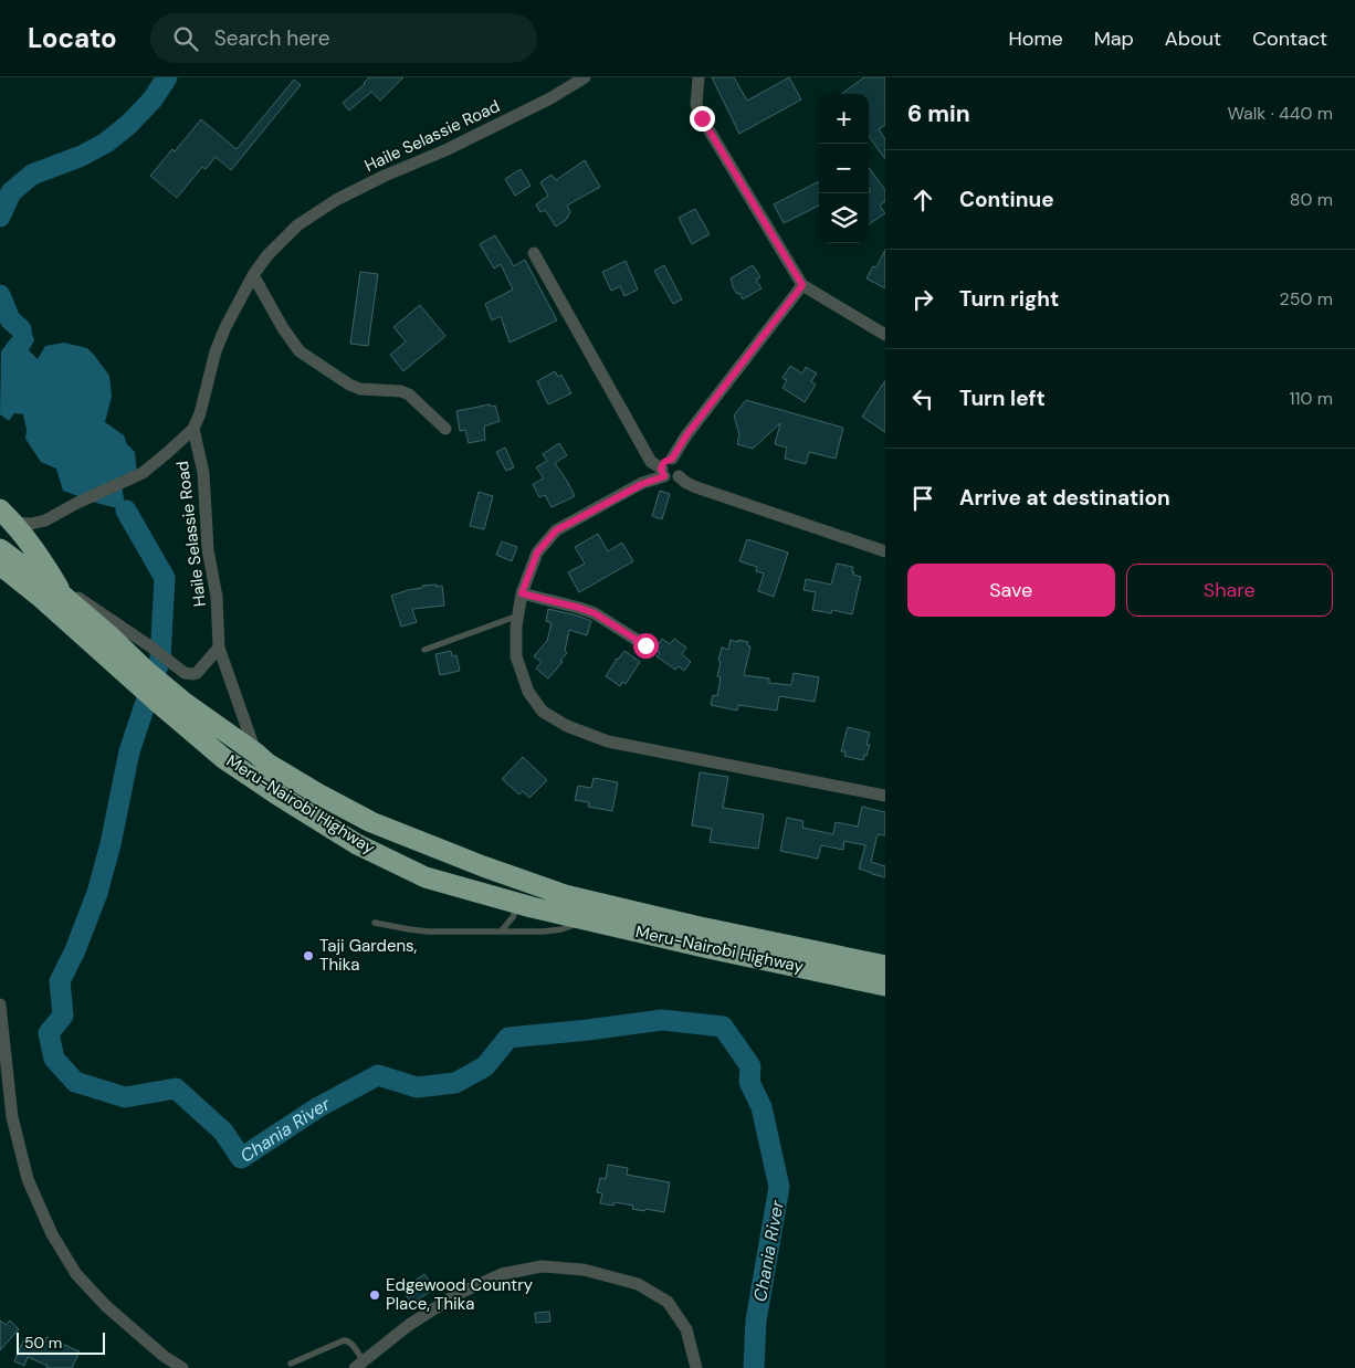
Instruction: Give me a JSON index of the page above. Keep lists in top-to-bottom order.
{
  "streets": {
    "highway": ["Meru-Nairobi Highway"],
    "street": ["Haile Selassie Road"]
  },
  "crossings": [
    ["Haile Selassie Road", "Meru-Nairobi Highway"]
  ],
  "water": ["Chania River"],
  "places": ["Taji Gardens, Thika", "Edgewood Country Place, Thika"],
  "scale_bar": "50 m",
  "page": {
    "header": "Locato",
    "search": "Search here",
    "nav": [
      "Home",
      "Map",
      "About",
      "Contact"
    ],
    "heading": ["6 min", "Walk · 440 m"],
    "map_buttons": ["+", "−"],
    "list": [
      ["Continue", "80 m"],
      ["Turn right", "250 m"],
      ["Turn left", "110 m"],
      "Arrive at destination"
    ],
    "buttons": ["Save", "Share"],
    "scale": "50 m"
  }
}
